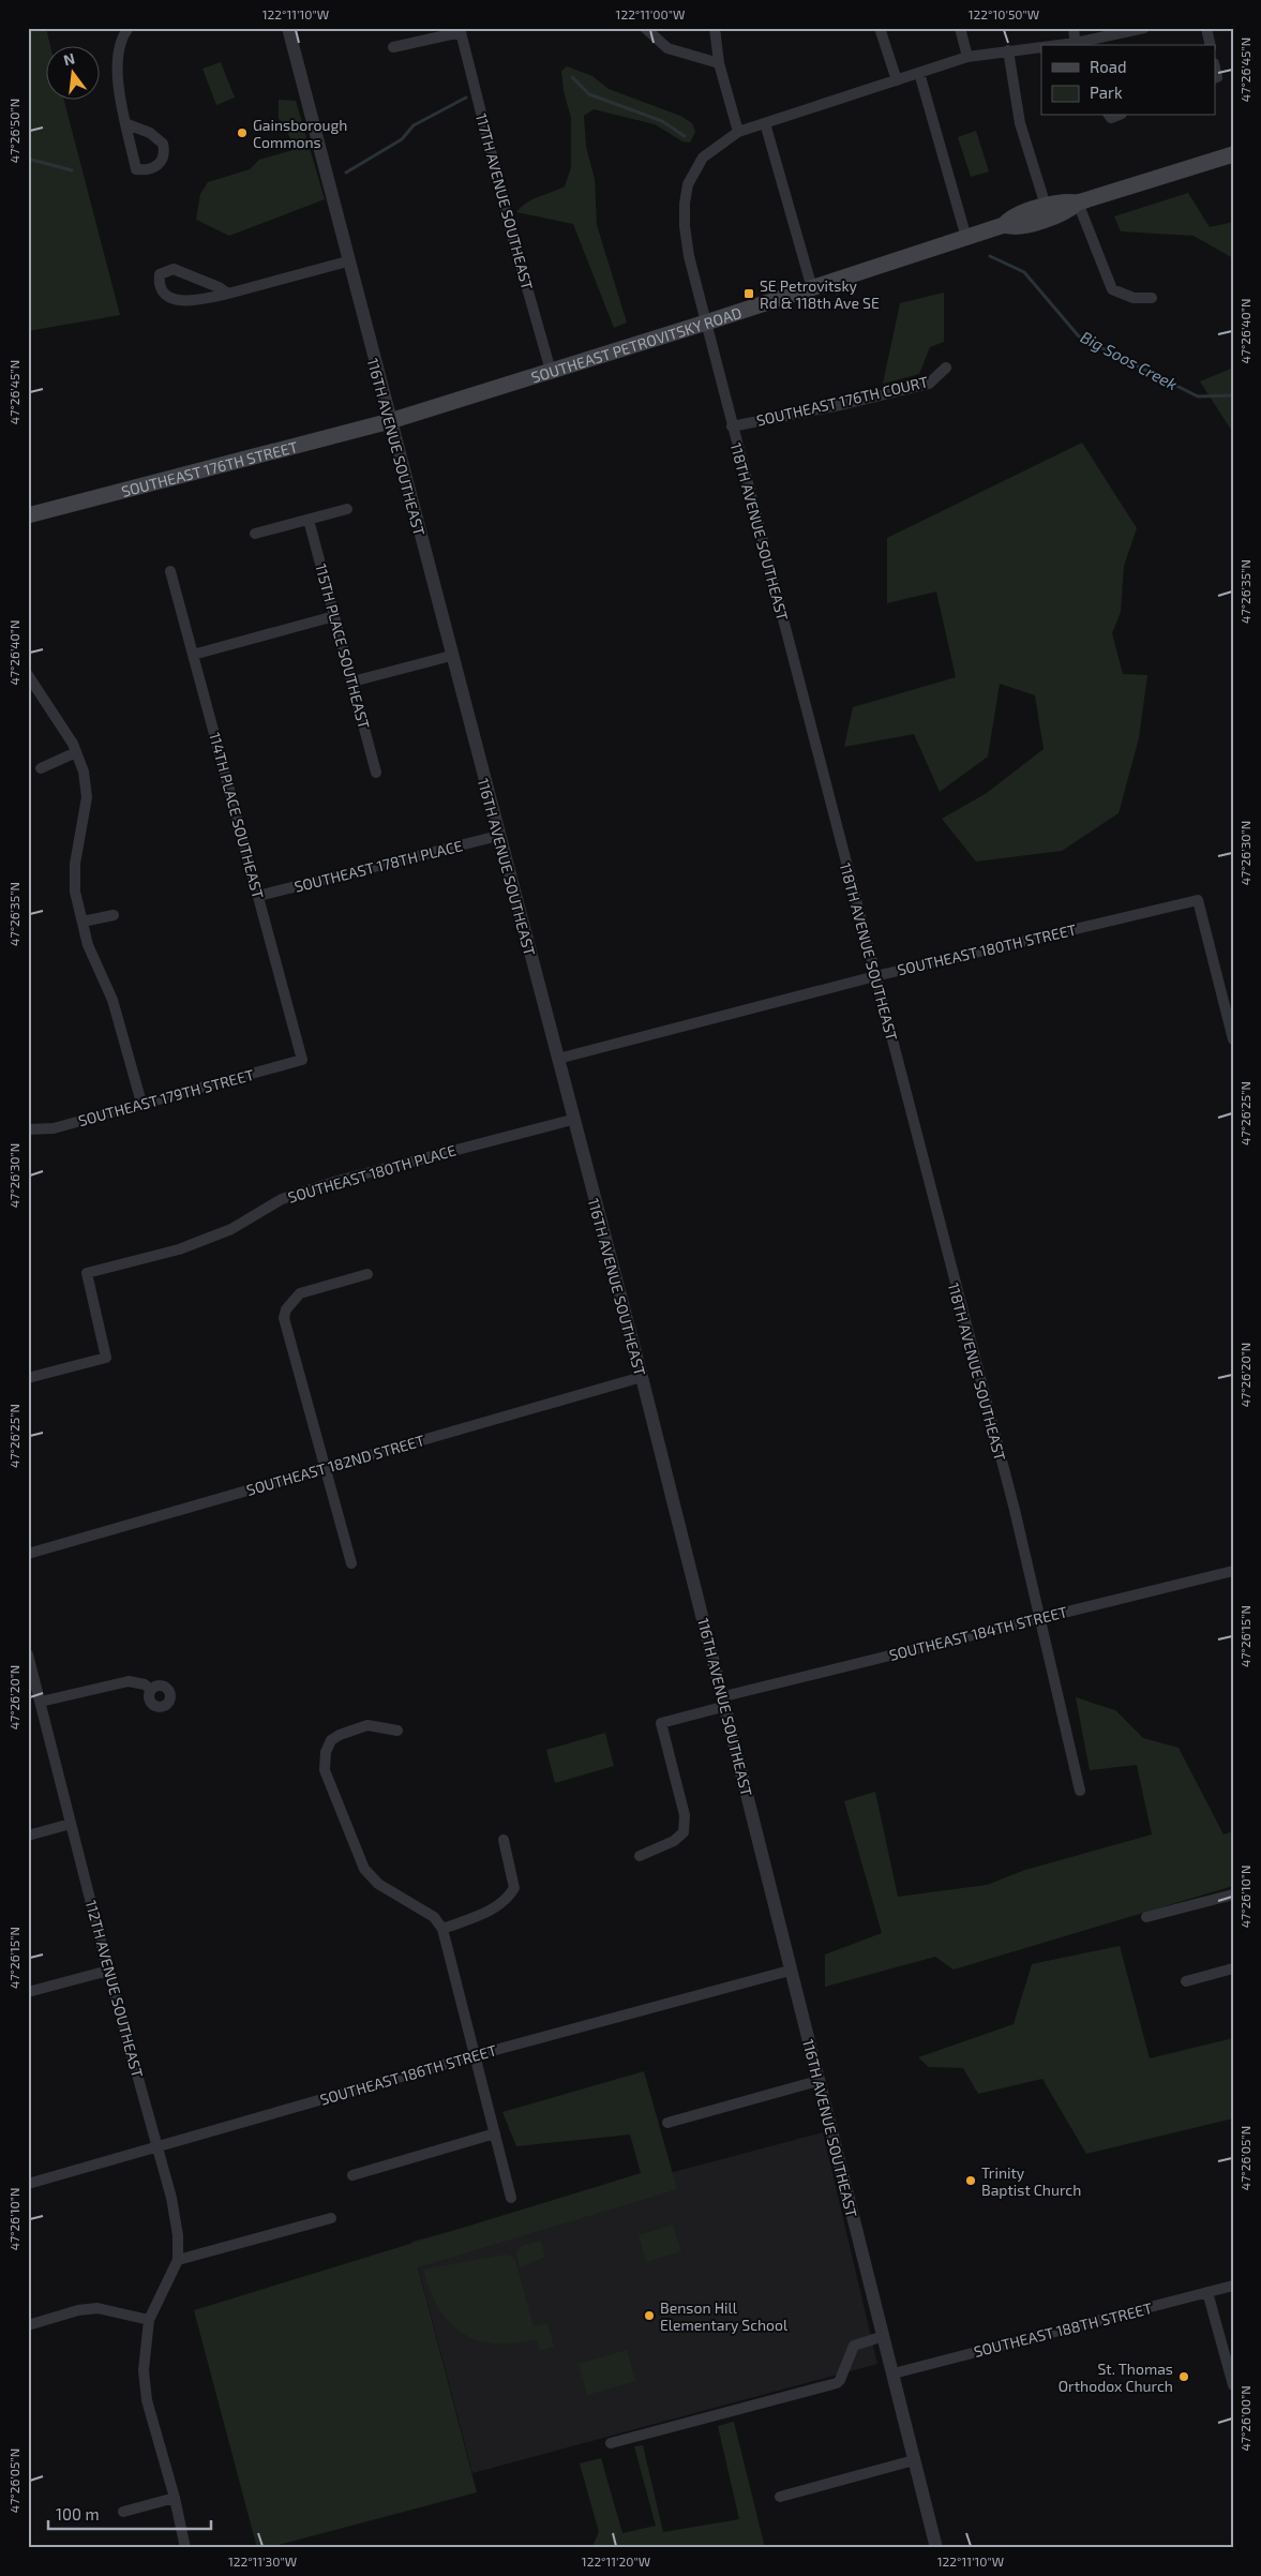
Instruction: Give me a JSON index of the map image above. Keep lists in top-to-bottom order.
{
  "streets": {
    "main road": ["SOUTHEAST PETROVITSKY ROAD", "SOUTHEAST 176TH STREET"],
    "street": [
      "117TH AVENUE SOUTHEAST",
      "SOUTHEAST 176TH COURT",
      "116TH AVENUE SOUTHEAST",
      "118TH AVENUE SOUTHEAST",
      "115TH PLACE SOUTHEAST",
      "114TH PLACE SOUTHEAST",
      "SOUTHEAST 178TH PLACE",
      "SOUTHEAST 180TH STREET",
      "SOUTHEAST 179TH STREET",
      "SOUTHEAST 180TH PLACE",
      "SOUTHEAST 182ND STREET",
      "SOUTHEAST 184TH STREET",
      "112TH AVENUE SOUTHEAST",
      "SOUTHEAST 186TH STREET",
      "SOUTHEAST 188TH STREET"
    ]
  },
  "crossings": [
    ["117TH AVENUE SOUTHEAST", "SOUTHEAST PETROVITSKY ROAD"],
    ["SOUTHEAST PETROVITSKY ROAD", "116TH AVENUE SOUTHEAST"],
    ["SOUTHEAST PETROVITSKY ROAD", "SOUTHEAST 176TH STREET"],
    ["SOUTHEAST PETROVITSKY ROAD", "118TH AVENUE SOUTHEAST"],
    ["SOUTHEAST 176TH COURT", "118TH AVENUE SOUTHEAST"],
    ["116TH AVENUE SOUTHEAST", "SOUTHEAST 176TH STREET"],
    ["116TH AVENUE SOUTHEAST", "SOUTHEAST 178TH PLACE"],
    ["116TH AVENUE SOUTHEAST", "SOUTHEAST 180TH STREET"],
    ["116TH AVENUE SOUTHEAST", "SOUTHEAST 180TH PLACE"],
    ["116TH AVENUE SOUTHEAST", "SOUTHEAST 182ND STREET"],
    ["116TH AVENUE SOUTHEAST", "SOUTHEAST 184TH STREET"],
    ["116TH AVENUE SOUTHEAST", "SOUTHEAST 186TH STREET"],
    ["116TH AVENUE SOUTHEAST", "SOUTHEAST 188TH STREET"],
    ["118TH AVENUE SOUTHEAST", "SOUTHEAST 180TH STREET"],
    ["118TH AVENUE SOUTHEAST", "SOUTHEAST 184TH STREET"],
    ["114TH PLACE SOUTHEAST", "SOUTHEAST 178TH PLACE"],
    ["114TH PLACE SOUTHEAST", "SOUTHEAST 179TH STREET"],
    ["112TH AVENUE SOUTHEAST", "SOUTHEAST 186TH STREET"]
  ],
  "water": ["Big Soos Creek"],
  "places": {
    "other": [
      "Gainsborough Commons",
      "Trinity Baptist Church",
      "Benson Hill Elementary School",
      "St. Thomas Orthodox Church"
    ],
    "transit": ["SE Petrovitsky Rd & 118th Ave SE"]
  },
  "legend": ["Road", "Park"],
  "scale_bar": "100 m",
  "north": "top",
  "coordinates": [
    "122°11'10\"W",
    "122°11'00\"W",
    "122°10'50\"W",
    "47°26'45\"N",
    "47°26'50\"N",
    "47°26'40\"N",
    "47°26'35\"N",
    "47°26'30\"N",
    "47°26'25\"N",
    "47°26'20\"N",
    "47°26'15\"N",
    "47°26'10\"N",
    "47°26'05\"N",
    "47°26'00\"N",
    "122°11'30\"W",
    "122°11'20\"W"
  ]
}
